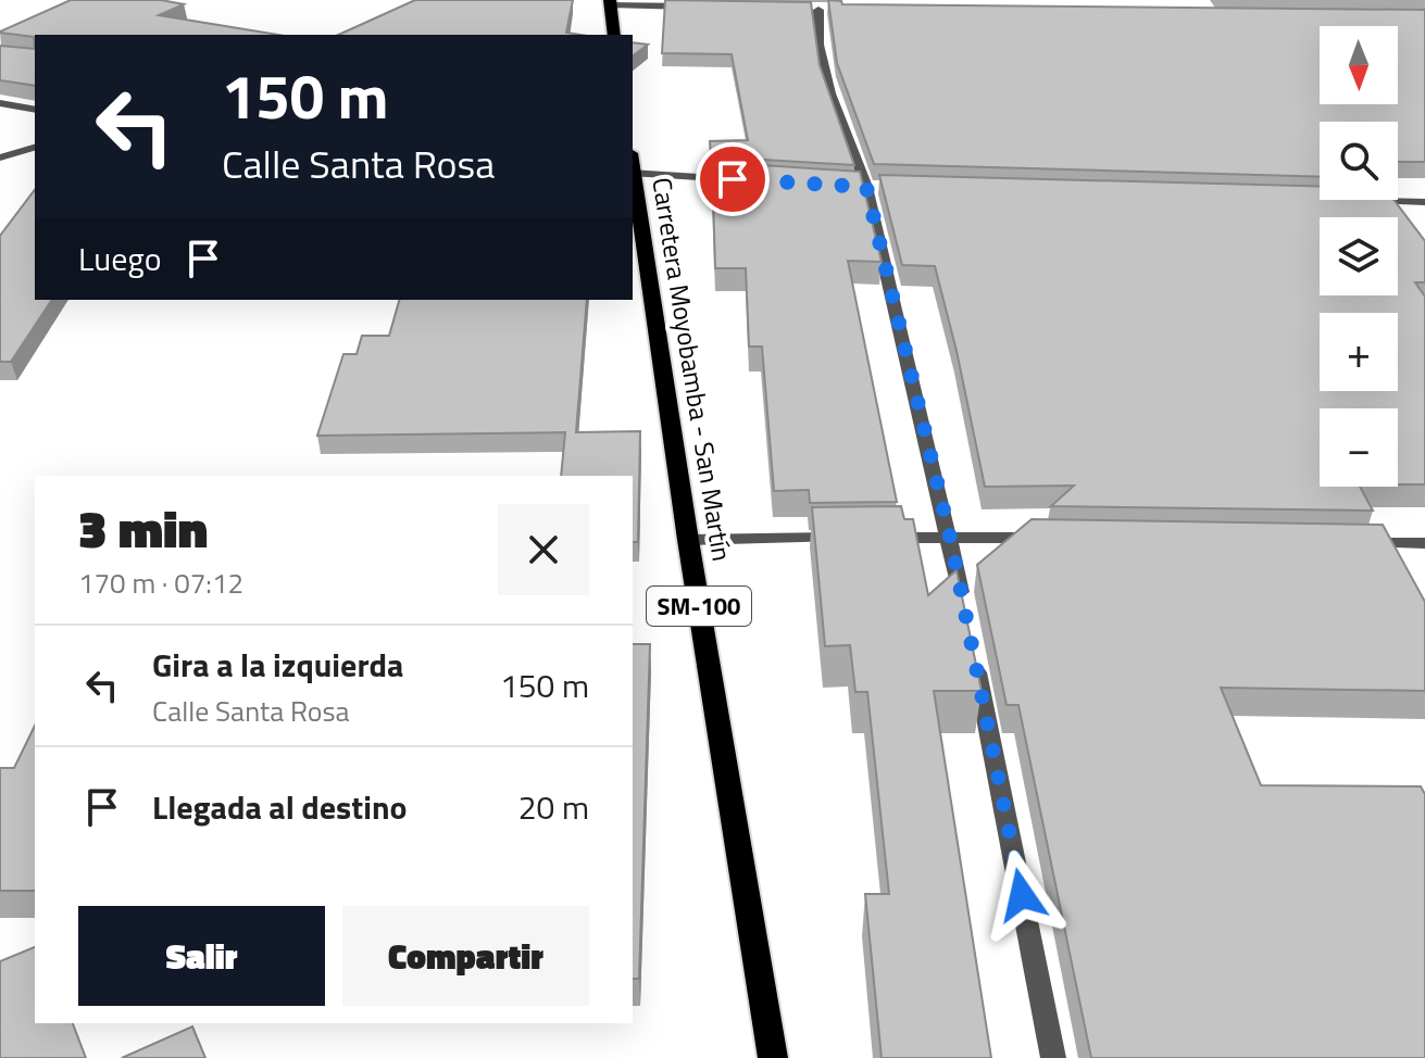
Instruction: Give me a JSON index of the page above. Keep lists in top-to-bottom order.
{
  "streets": {
    "main road": ["Carretera Moyobamba - San Martín", "SM-100"]
  },
  "north": "bottom",
  "page": {
    "map_buttons": ["+", "−"],
    "turn": ["150 m", "Calle Santa Rosa"],
    "then": "Luego",
    "heading": ["3 min", "170 m · 07:12"],
    "list": [
      {
        "name": "Gira a la izquierda",
        "note": "Calle Santa Rosa",
        "value": "150 m"
      },
      {
        "name": "Llegada al destino",
        "value": "20 m"
      }
    ],
    "buttons": ["Salir", "Compartir"]
  }
}
